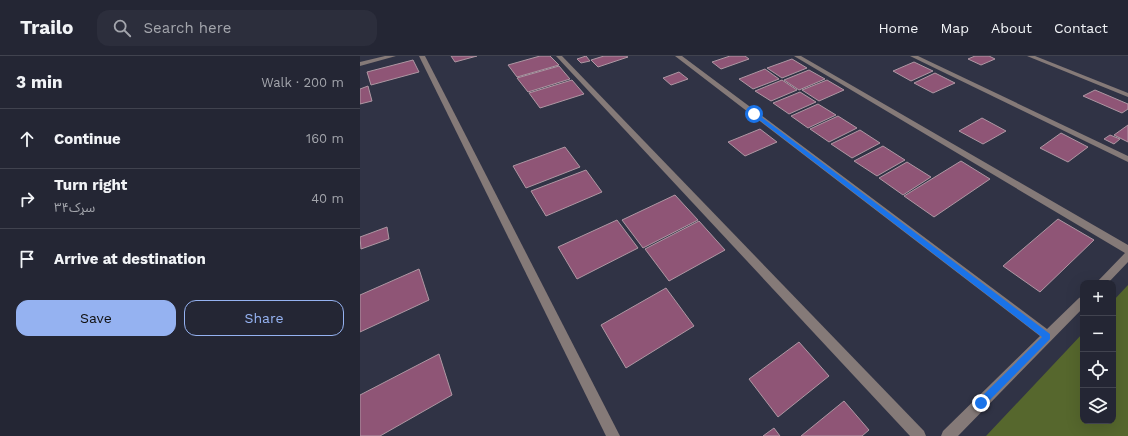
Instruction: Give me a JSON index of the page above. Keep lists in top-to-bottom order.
{
  "page": {
    "header": "Trailo",
    "search": "Search here",
    "nav": [
      "Home",
      "Map",
      "About",
      "Contact"
    ],
    "heading": ["3 min", "Walk · 200 m"],
    "list": [
      ["Continue", "160 m"],
      ["Turn right", "۳۴سړک", "40 m"],
      "Arrive at destination"
    ],
    "map_buttons": ["+", "−"],
    "buttons": ["Save", "Share"]
  }
}
